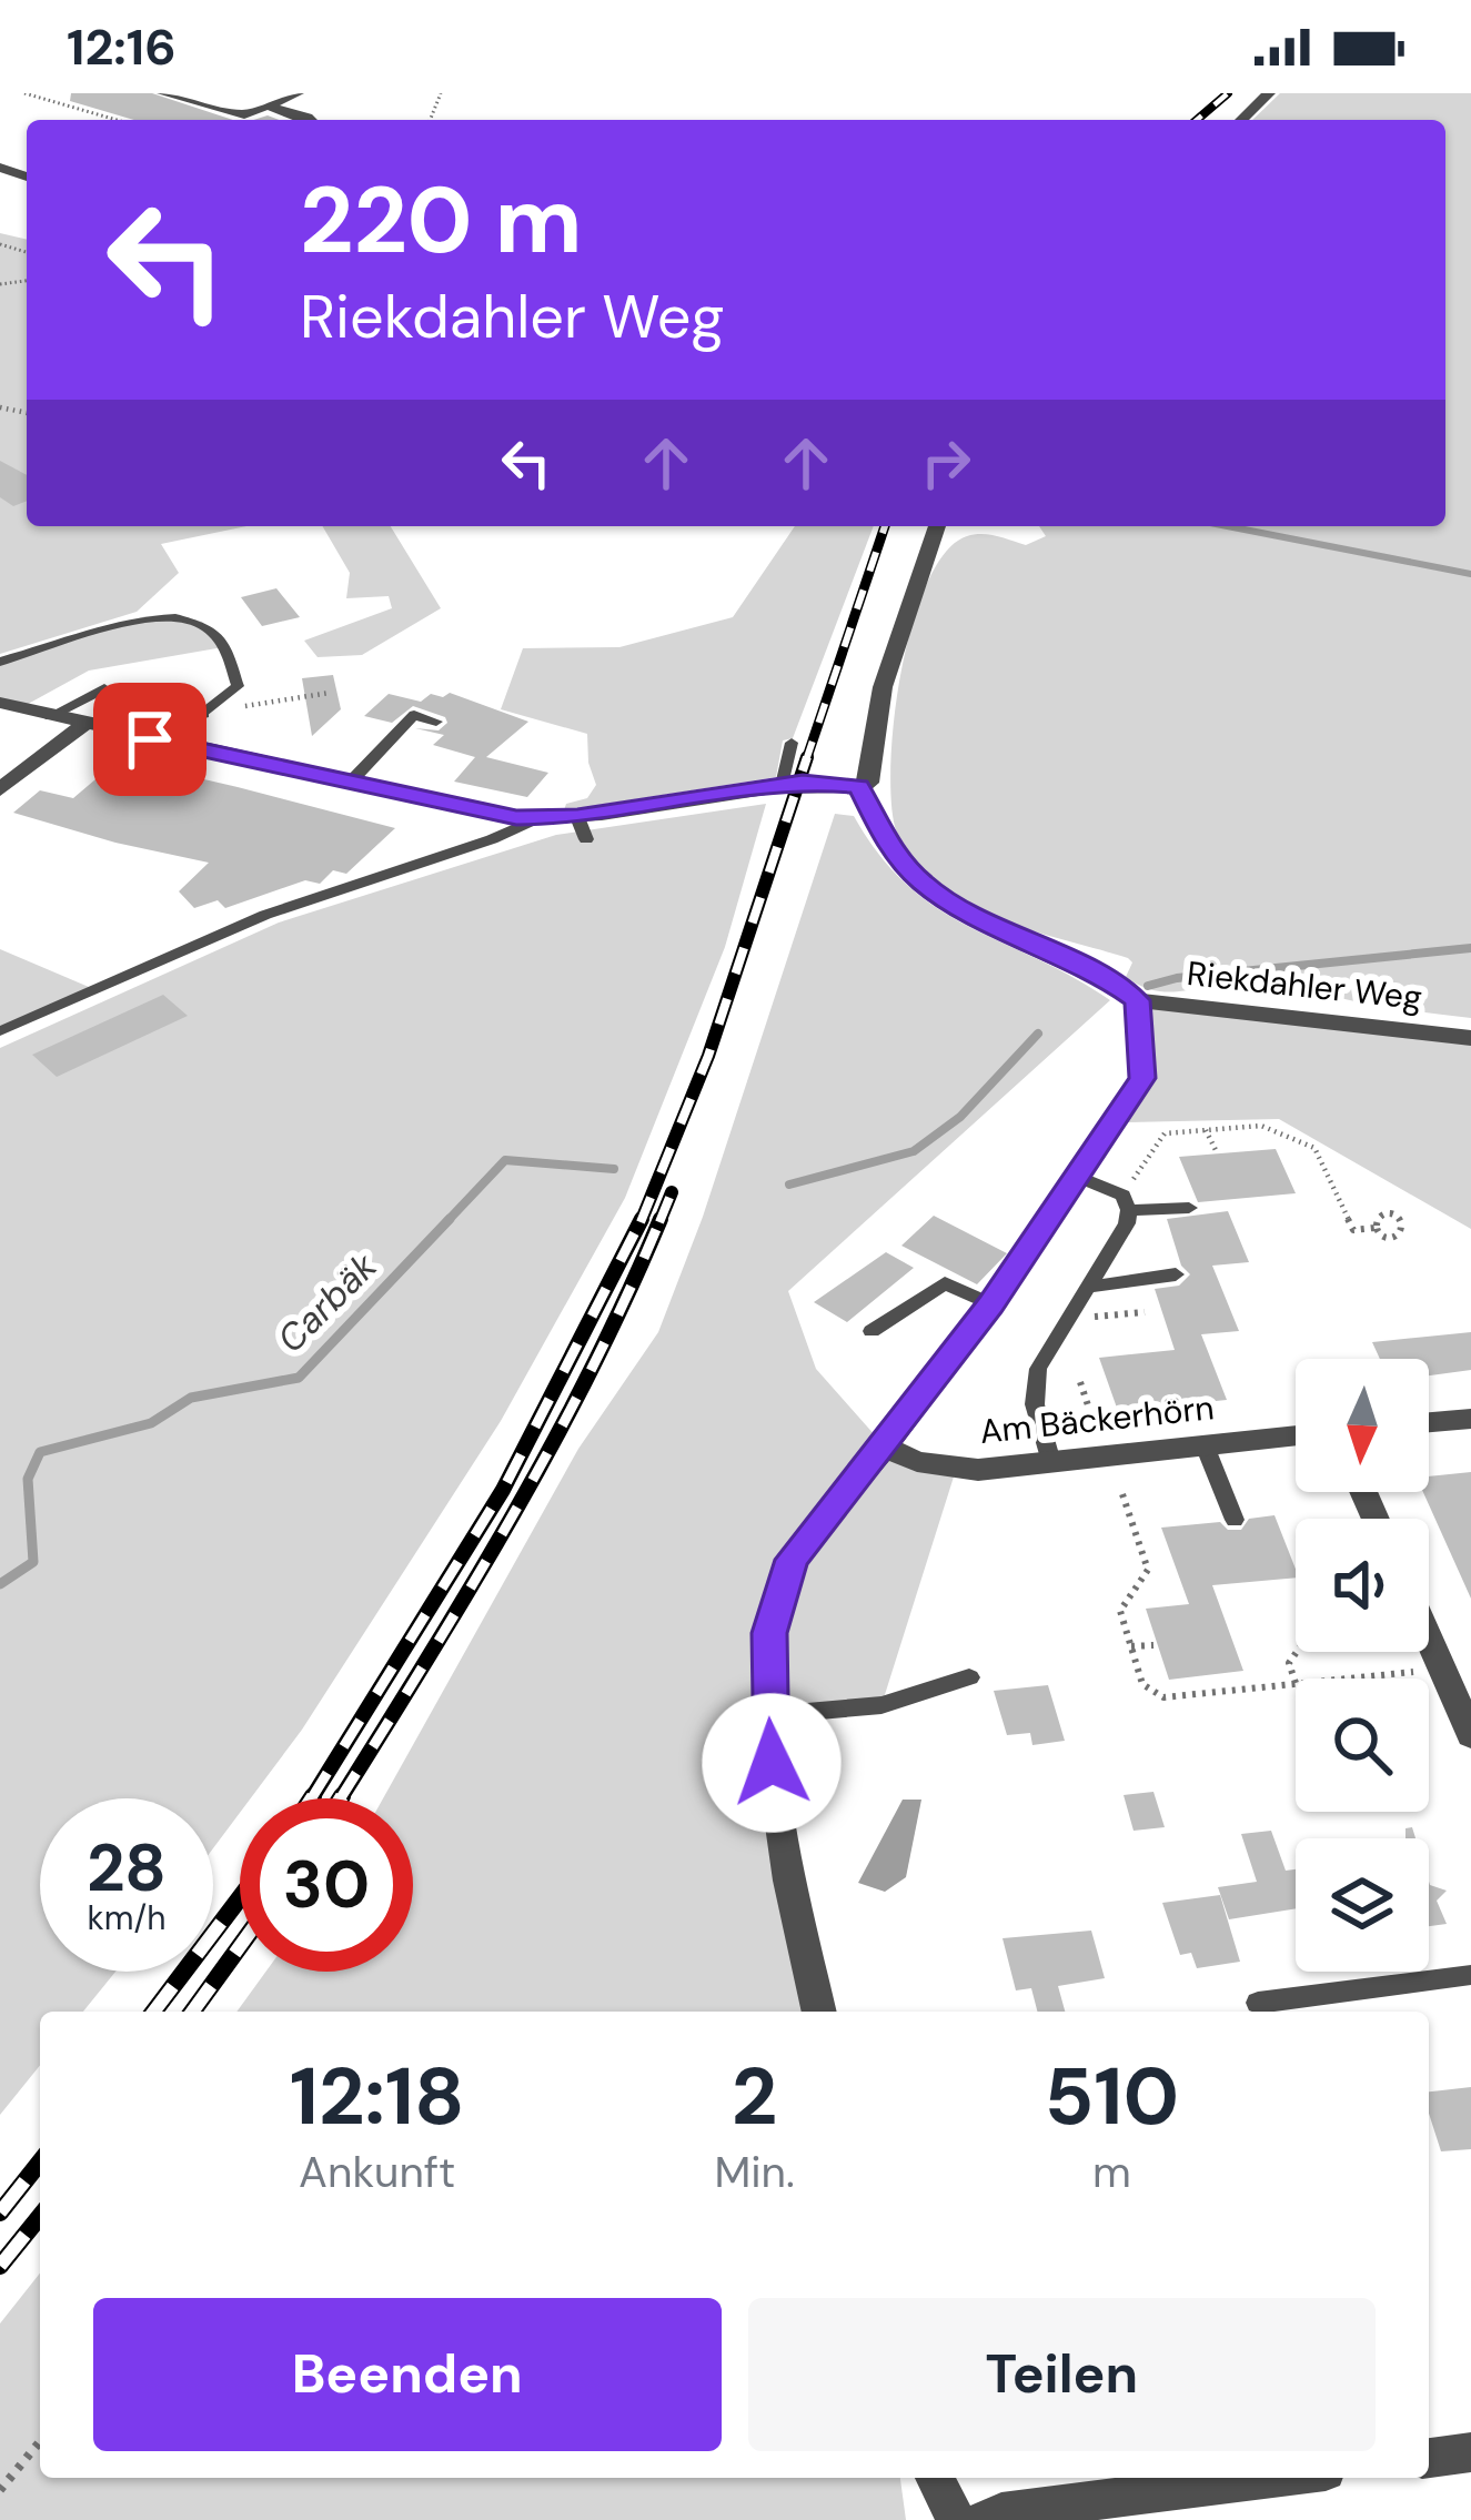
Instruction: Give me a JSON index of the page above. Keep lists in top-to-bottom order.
{
  "streets": {
    "street": ["Riekdahler Weg", "Am Bäckerhörn"]
  },
  "water": ["Carbäk"],
  "north": "bottom",
  "page": {
    "status": "12:16",
    "turn": ["220 m", "Riekdahler Weg"],
    "speed": "28 km/h",
    "limit": "30",
    "eta": [
      "12:18",
      "Ankunft",
      "2",
      "Min.",
      "510",
      "m"
    ],
    "buttons": ["Beenden", "Teilen"]
  }
}
